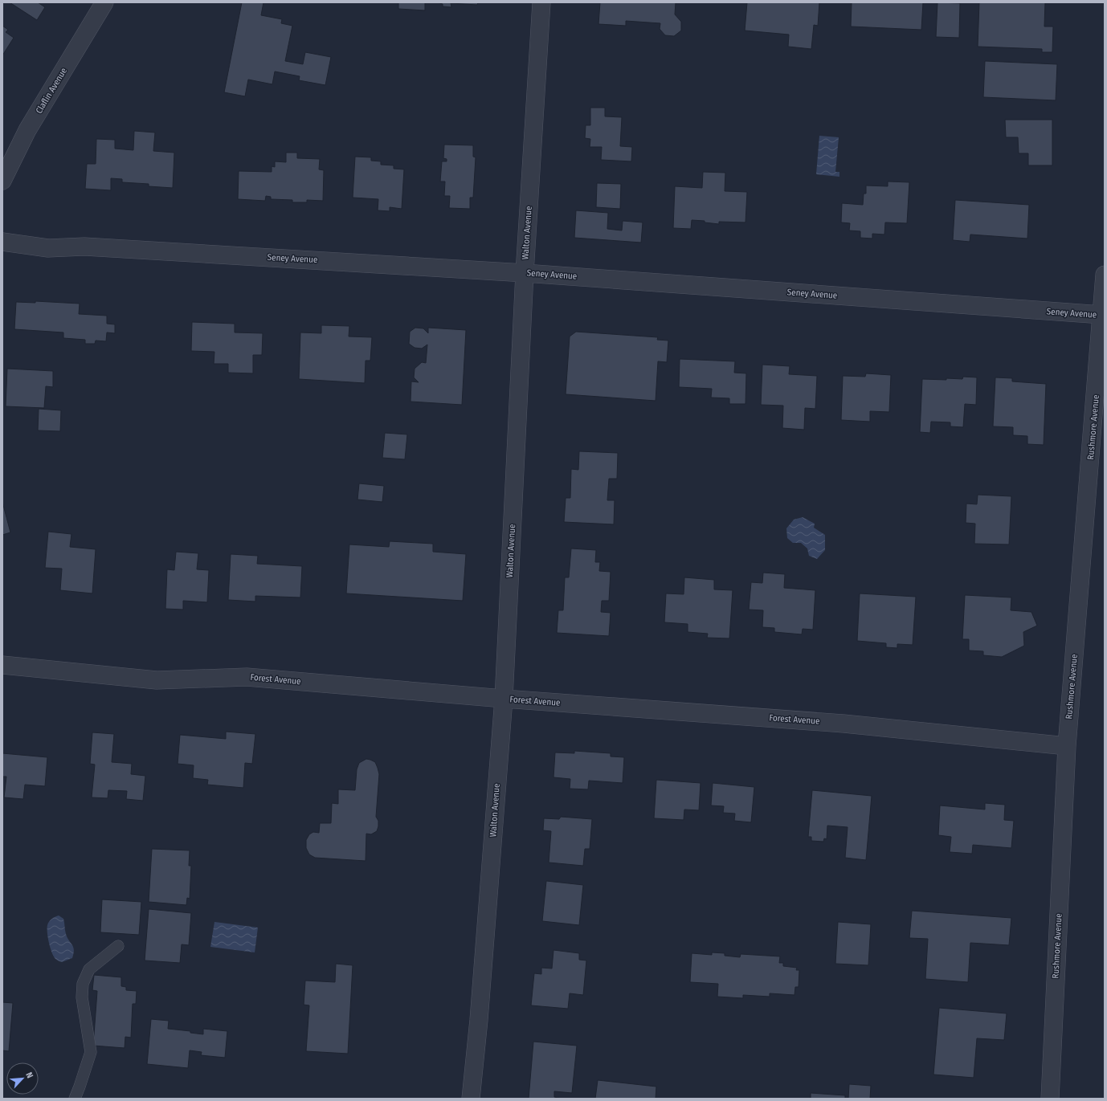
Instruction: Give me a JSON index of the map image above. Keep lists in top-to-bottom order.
{
  "streets": {
    "street": [
      "Claflin Avenue",
      "Walton Avenue",
      "Seney Avenue",
      "Rushmore Avenue",
      "Forest Avenue"
    ]
  },
  "crossings": [
    ["Walton Avenue", "Seney Avenue"],
    ["Walton Avenue", "Forest Avenue"],
    ["Seney Avenue", "Rushmore Avenue"],
    ["Rushmore Avenue", "Forest Avenue"]
  ],
  "north": "top right"
}
